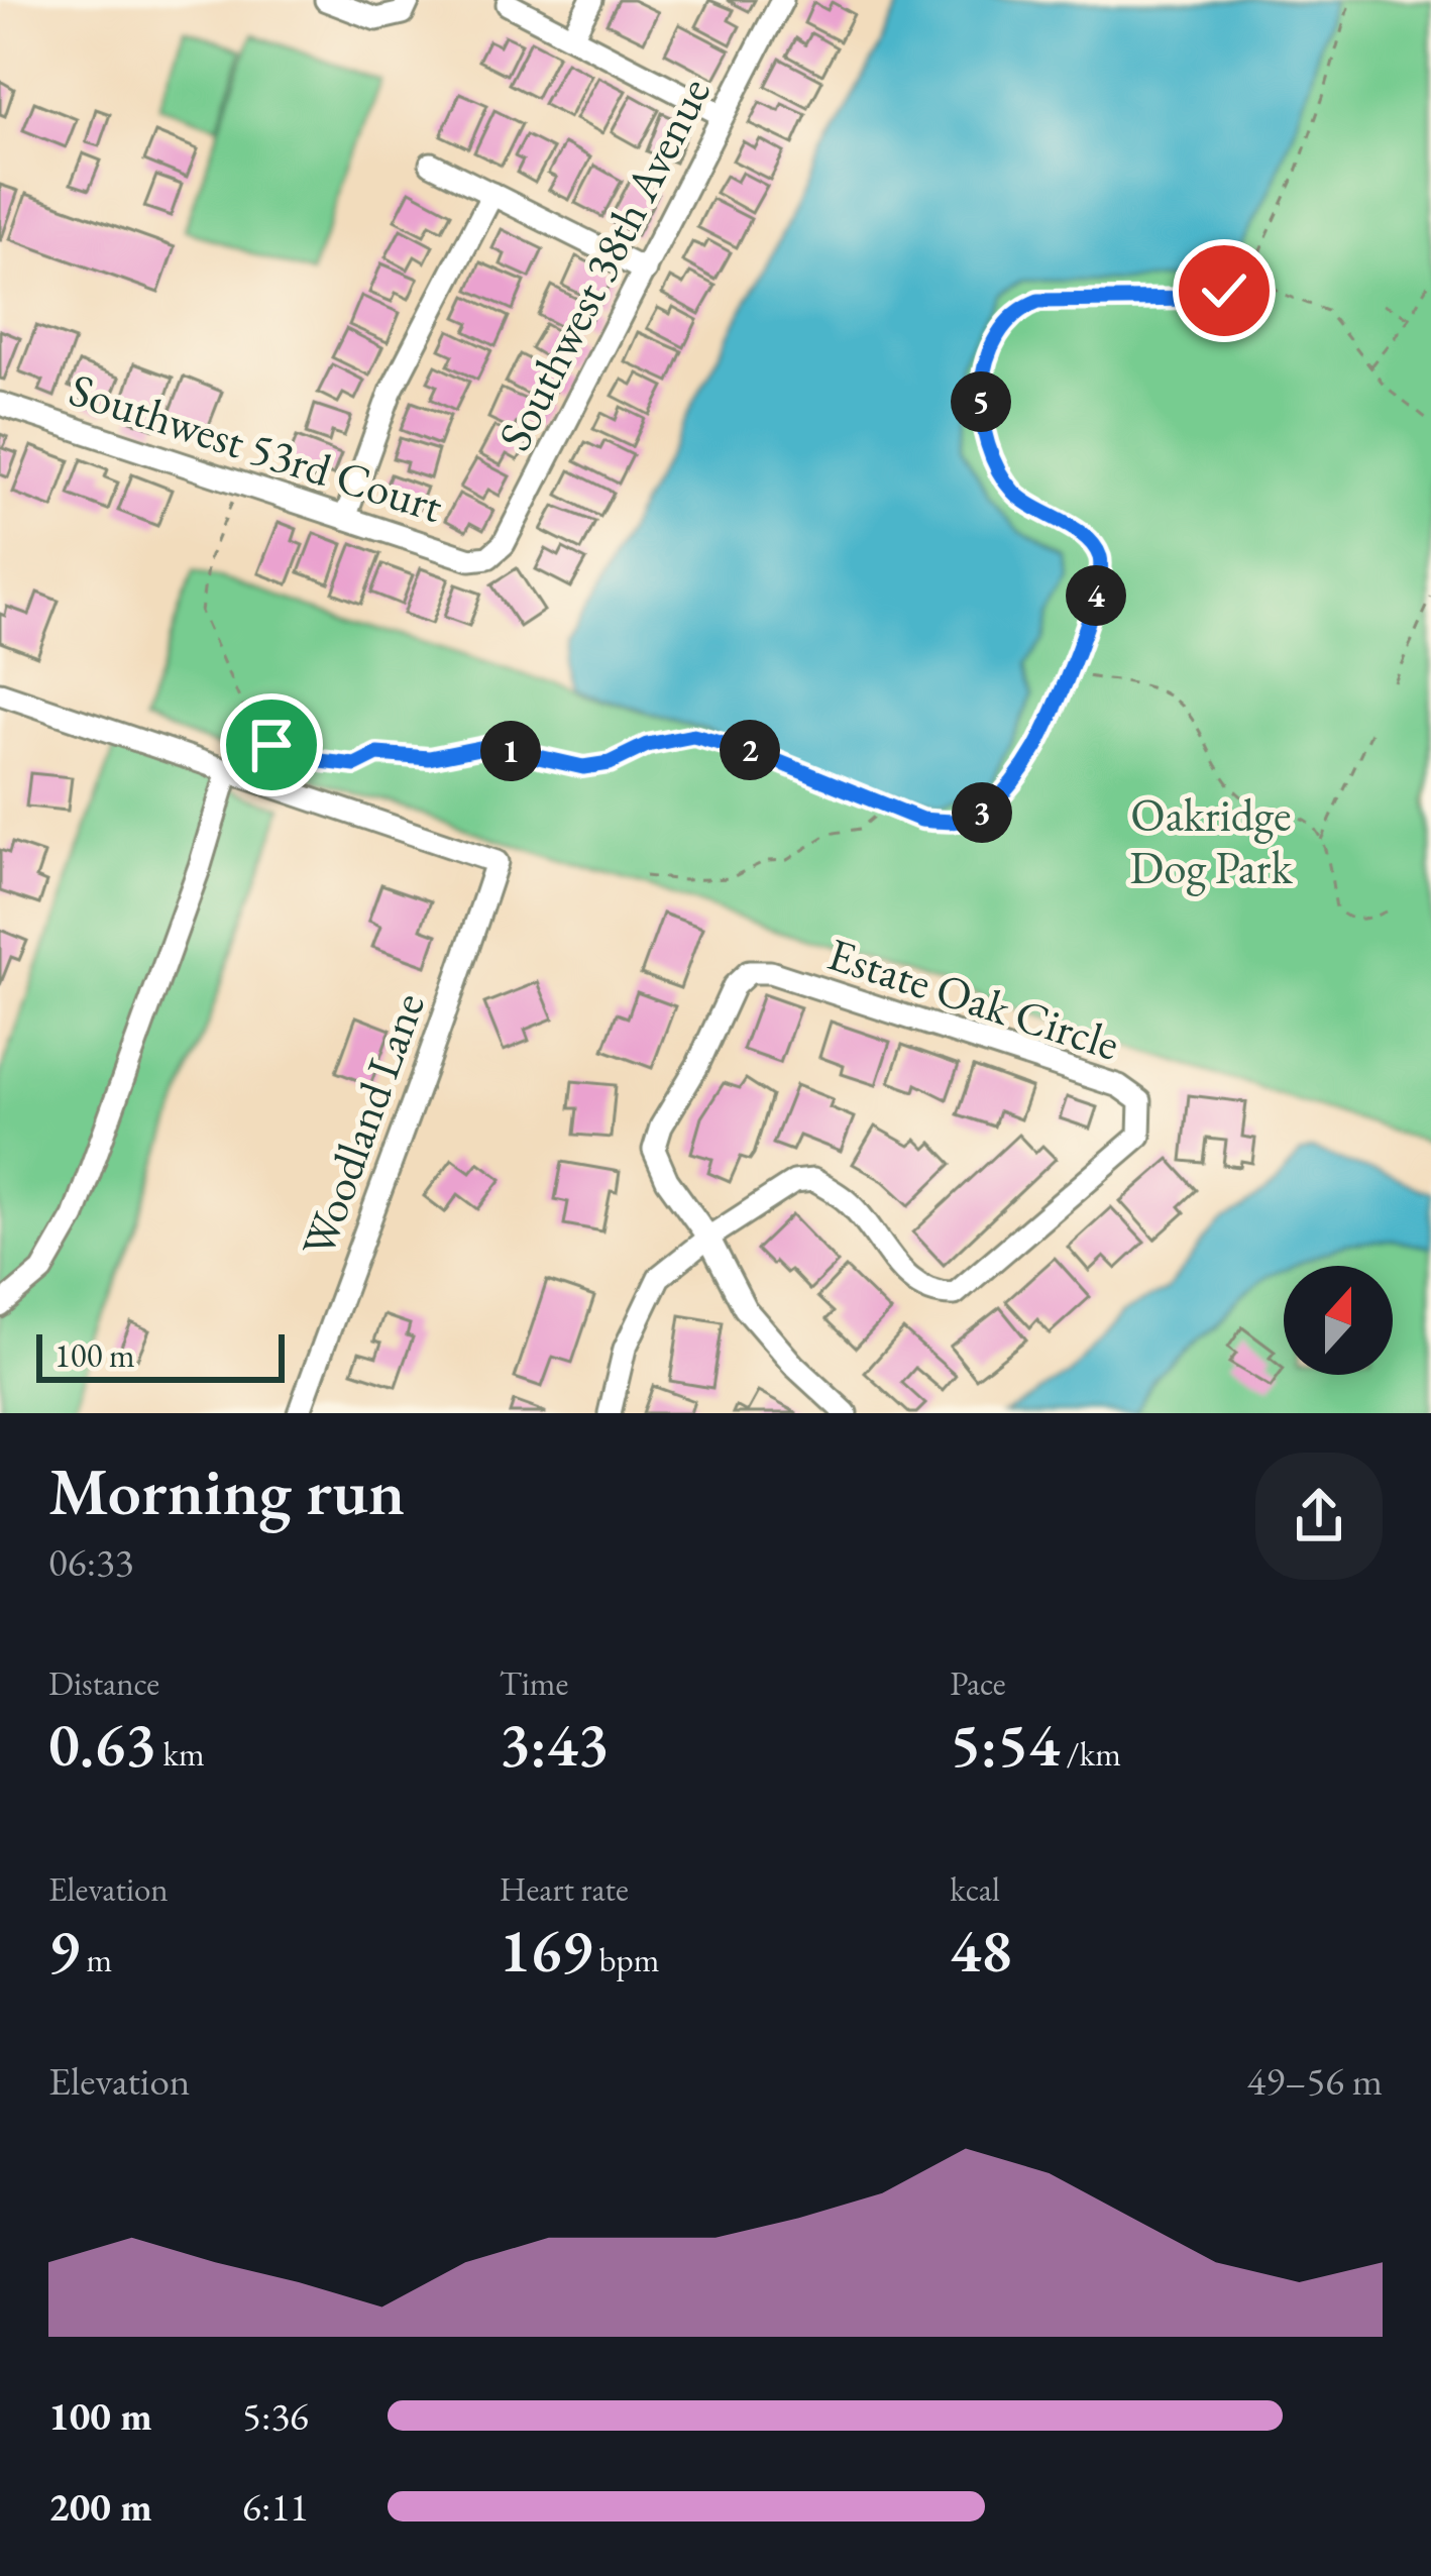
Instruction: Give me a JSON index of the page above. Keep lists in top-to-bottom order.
{
  "streets": {
    "street": [
      "Southwest 38th Avenue",
      "Southwest 53rd Court",
      "Estate Oak Circle",
      "Woodland Lane"
    ]
  },
  "crossings": [
    ["Southwest 38th Avenue", "Southwest 53rd Court"]
  ],
  "parks": ["Oakridge Dog Park"],
  "scale_bar": "100 m",
  "north": "top",
  "page": {
    "pins": [
      "5",
      "4",
      "2",
      "1",
      "3"
    ],
    "scale": "100 m",
    "heading": ["Morning run", "06:33"],
    "stats": [
      ["Distance", "0.63 km"],
      ["Time", "3:43"],
      ["Pace", "5:54 /km"],
      ["Elevation", "9 m"],
      ["Heart rate", "169 bpm"],
      ["kcal", "48"]
    ],
    "chart": ["Elevation", "49–56 m"],
    "list": [
      {
        "name": "100 m",
        "note": "5:36"
      },
      {
        "name": "200 m",
        "note": "6:11"
      }
    ]
  }
}
